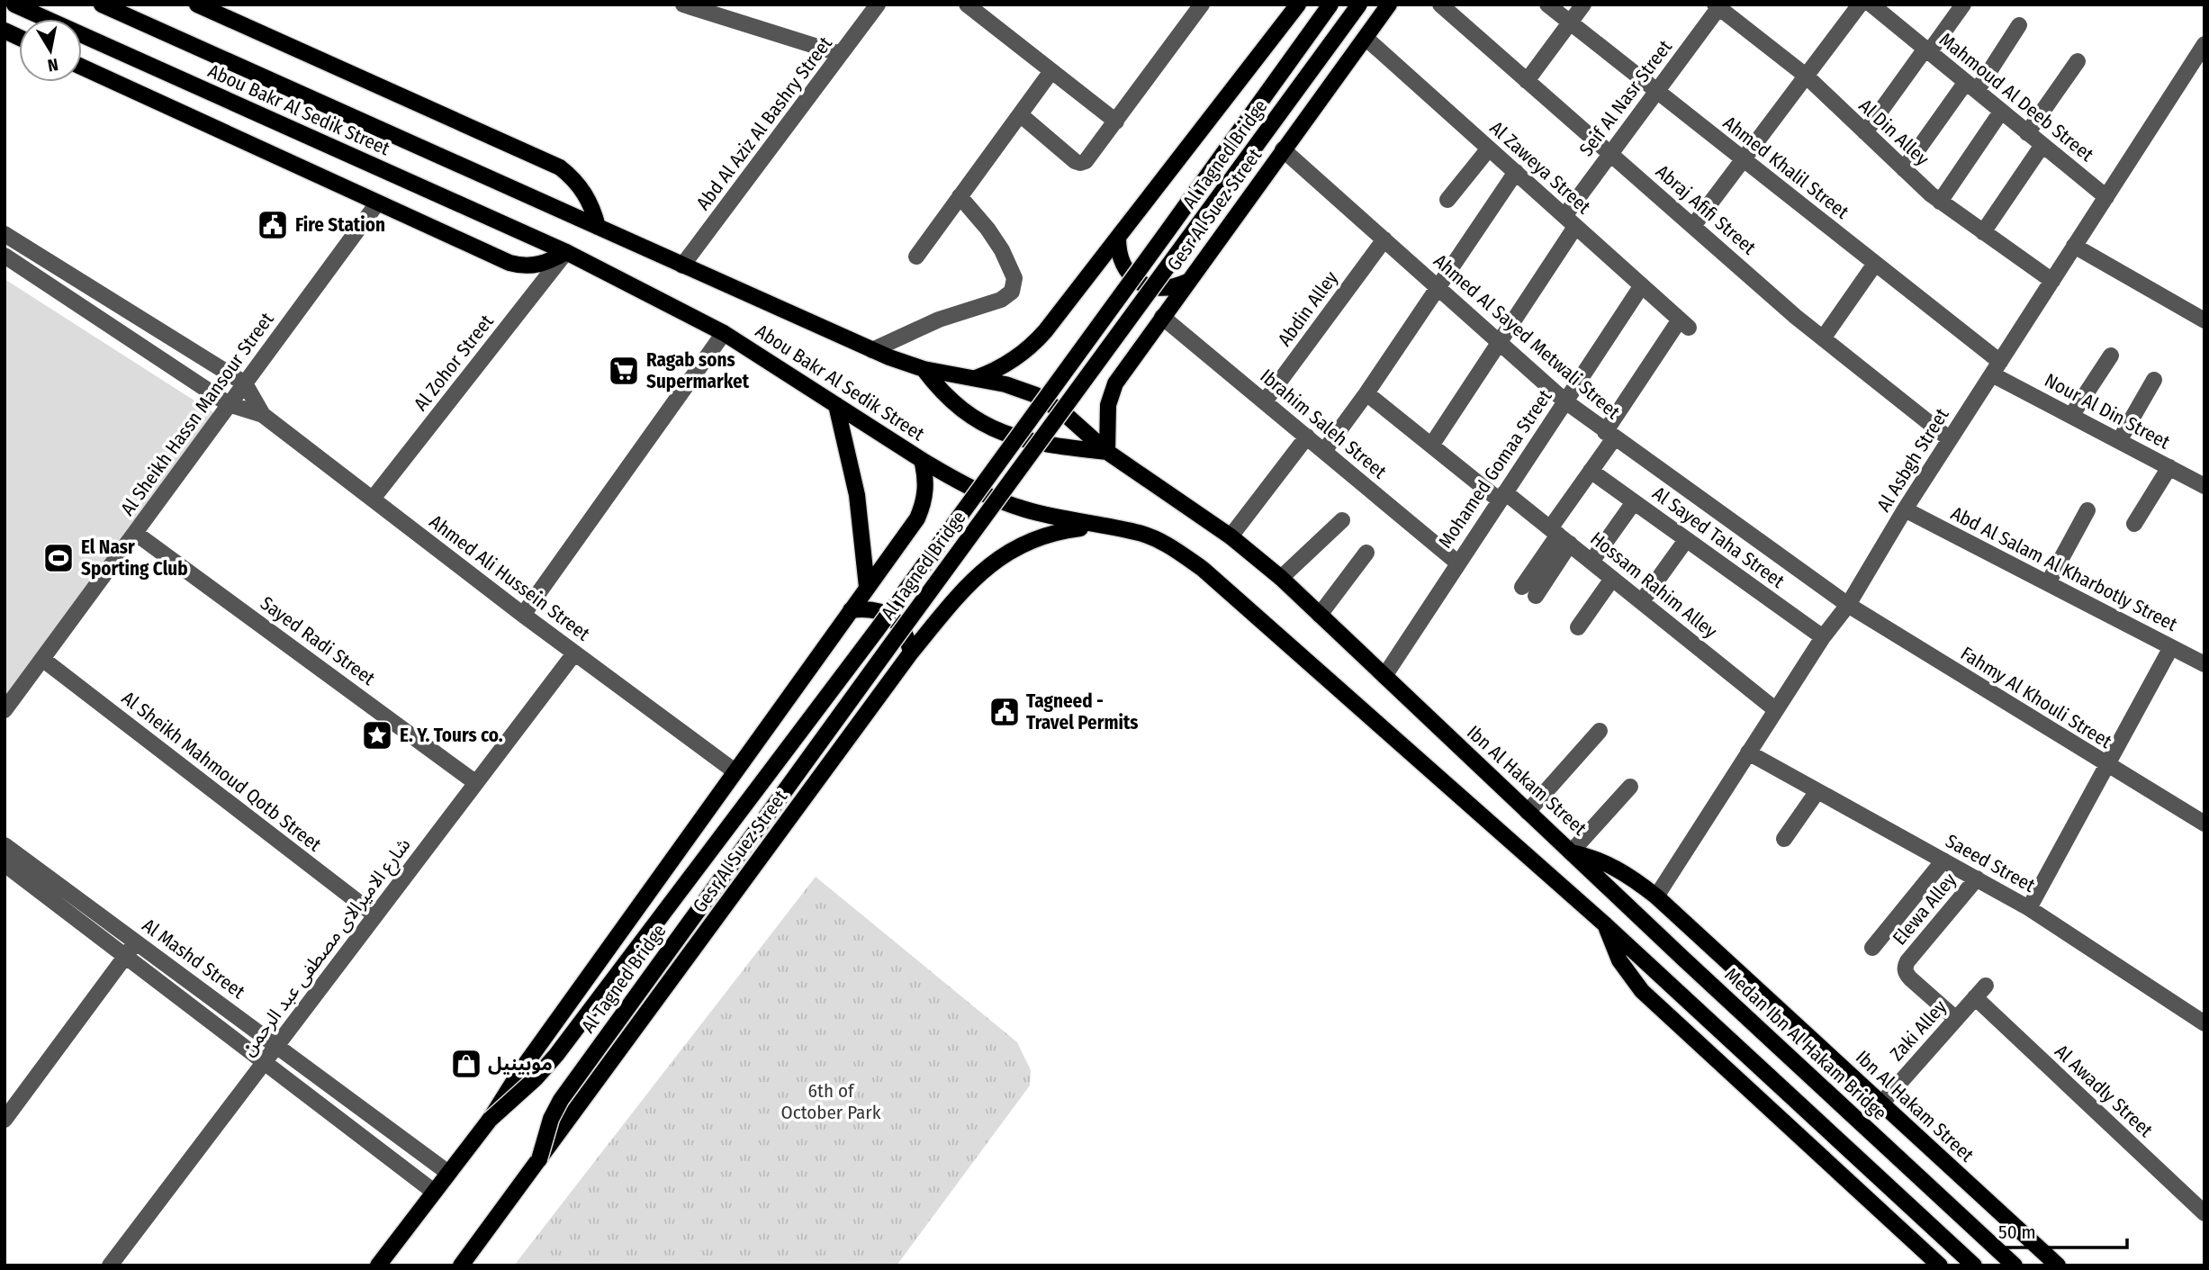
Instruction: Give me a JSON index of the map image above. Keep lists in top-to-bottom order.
{
  "streets": {
    "main road": [
      "Abou Bakr Al Sedik Street",
      "Al Tagned Bridge",
      "Gesr Al Suez Street",
      "Ibn Al Hakam Street",
      "Medan Ibn Al Hakam Bridge"
    ],
    "street": [
      "Mahmoud Al Deeb Street",
      "Seif Al Nasr Street",
      "Abd Al Aziz Al Bashry Street",
      "Al Din Alley",
      "Al Zaweya Street",
      "Ahmed Khalil Street",
      "Abraj Afifi Street",
      "Abdin Alley",
      "Ahmed Al Sayed Metwali Street",
      "Al Zohor Street",
      "Nour Al Din Street",
      "Al Sheikh Hassn Mansour Street",
      "Ibrahim Saleh Street",
      "Al Asbgh Street",
      "Mohamed Gomaa Street",
      "Al Sayed Taha Street",
      "Abd Al Salam Al Kharbotly Street",
      "Ahmed Ali Hussein Street",
      "Hossam Rahim Alley",
      "Sayed Radi Street",
      "Fahmy Al Khouli Street",
      "Al Sheikh Mahmoud Qotb Street",
      "Saeed Street",
      "Elewa Alley",
      "شارع الاميرالاى مصطفى عبد الرحمن",
      "Al Mashd Street",
      "Zaki Alley",
      "Al Awadly Street"
    ]
  },
  "crossings": [
    ["Mahmoud Al Deeb Street", "Al Asbgh Street"],
    ["Seif Al Nasr Street", "Al Din Alley"],
    ["Seif Al Nasr Street", "Al Zaweya Street"],
    ["Seif Al Nasr Street", "Ahmed Khalil Street"],
    ["Seif Al Nasr Street", "Abraj Afifi Street"],
    ["Seif Al Nasr Street", "Ahmed Al Sayed Metwali Street"],
    ["Seif Al Nasr Street", "Hossam Rahim Alley"],
    ["Abou Bakr Al Sedik Street", "Abd Al Aziz Al Bashry Street"],
    ["Abou Bakr Al Sedik Street", "Gesr Al Suez Street"],
    ["Abou Bakr Al Sedik Street", "Al Zohor Street"],
    ["Abou Bakr Al Sedik Street", "Ibn Al Hakam Street"],
    ["Al Din Alley", "Al Asbgh Street"],
    ["Al Tagned Bridge", "Gesr Al Suez Street"],
    ["Al Zaweya Street", "Gesr Al Suez Street"],
    ["Al Zaweya Street", "Ahmed Al Sayed Metwali Street"],
    ["Al Zaweya Street", "Mohamed Gomaa Street"],
    ["Ahmed Khalil Street", "Nour Al Din Street"],
    ["Ahmed Khalil Street", "Al Asbgh Street"],
    ["Gesr Al Suez Street", "Ahmed Al Sayed Metwali Street"],
    ["Gesr Al Suez Street", "Ibrahim Saleh Street"],
    ["Gesr Al Suez Street", "Ibn Al Hakam Street"],
    ["Abraj Afifi Street", "Al Asbgh Street"],
    ["Abdin Alley", "Ahmed Al Sayed Metwali Street"],
    ["Abdin Alley", "Ibrahim Saleh Street"],
    ["Ahmed Al Sayed Metwali Street", "Al Asbgh Street"],
    ["Ahmed Al Sayed Metwali Street", "Mohamed Gomaa Street"],
    ["Ahmed Al Sayed Metwali Street", "Fahmy Al Khouli Street"],
    ["Al Zohor Street", "Ahmed Ali Hussein Street"],
    ["Nour Al Din Street", "Al Asbgh Street"],
    ["Al Sheikh Hassn Mansour Street", "Ahmed Ali Hussein Street"],
    ["Al Sheikh Hassn Mansour Street", "Sayed Radi Street"],
    ["Al Sheikh Hassn Mansour Street", "Al Sheikh Mahmoud Qotb Street"],
    ["Ibrahim Saleh Street", "Mohamed Gomaa Street"],
    ["Al Asbgh Street", "Al Sayed Taha Street"],
    ["Al Asbgh Street", "Abd Al Salam Al Kharbotly Street"],
    ["Al Asbgh Street", "Hossam Rahim Alley"],
    ["Al Asbgh Street", "Fahmy Al Khouli Street"],
    ["Al Asbgh Street", "Ibn Al Hakam Street"],
    ["Al Asbgh Street", "Saeed Street"],
    ["Mohamed Gomaa Street", "Hossam Rahim Alley"],
    ["Mohamed Gomaa Street", "Ibn Al Hakam Street"],
    ["Ahmed Ali Hussein Street", "شارع الاميرالاى مصطفى عبد الرحمن"],
    ["Sayed Radi Street", "شارع الاميرالاى مصطفى عبد الرحمن"],
    ["Al Sheikh Mahmoud Qotb Street", "شارع الاميرالاى مصطفى عبد الرحمن"],
    ["Ibn Al Hakam Street", "Zaki Alley"],
    ["Ibn Al Hakam Street", "Medan Ibn Al Hakam Bridge"],
    ["Saeed Street", "Elewa Alley"],
    ["Elewa Alley", "Zaki Alley"],
    ["شارع الاميرالاى مصطفى عبد الرحمن", "Al Mashd Street"],
    ["Zaki Alley", "Al Awadly Street"]
  ],
  "parks": ["6th of October Park"],
  "places": {
    "public building": ["Fire Station", "Tagneed - Travel Permits"],
    "supermarket": ["Ragab sons Supermarket"],
    "sports": ["El Nasr Sporting Club"],
    "place": ["E. Y. Tours co."],
    "shop": ["موبينيل"]
  },
  "scale_bar": "50 m",
  "north": "bottom"
}
